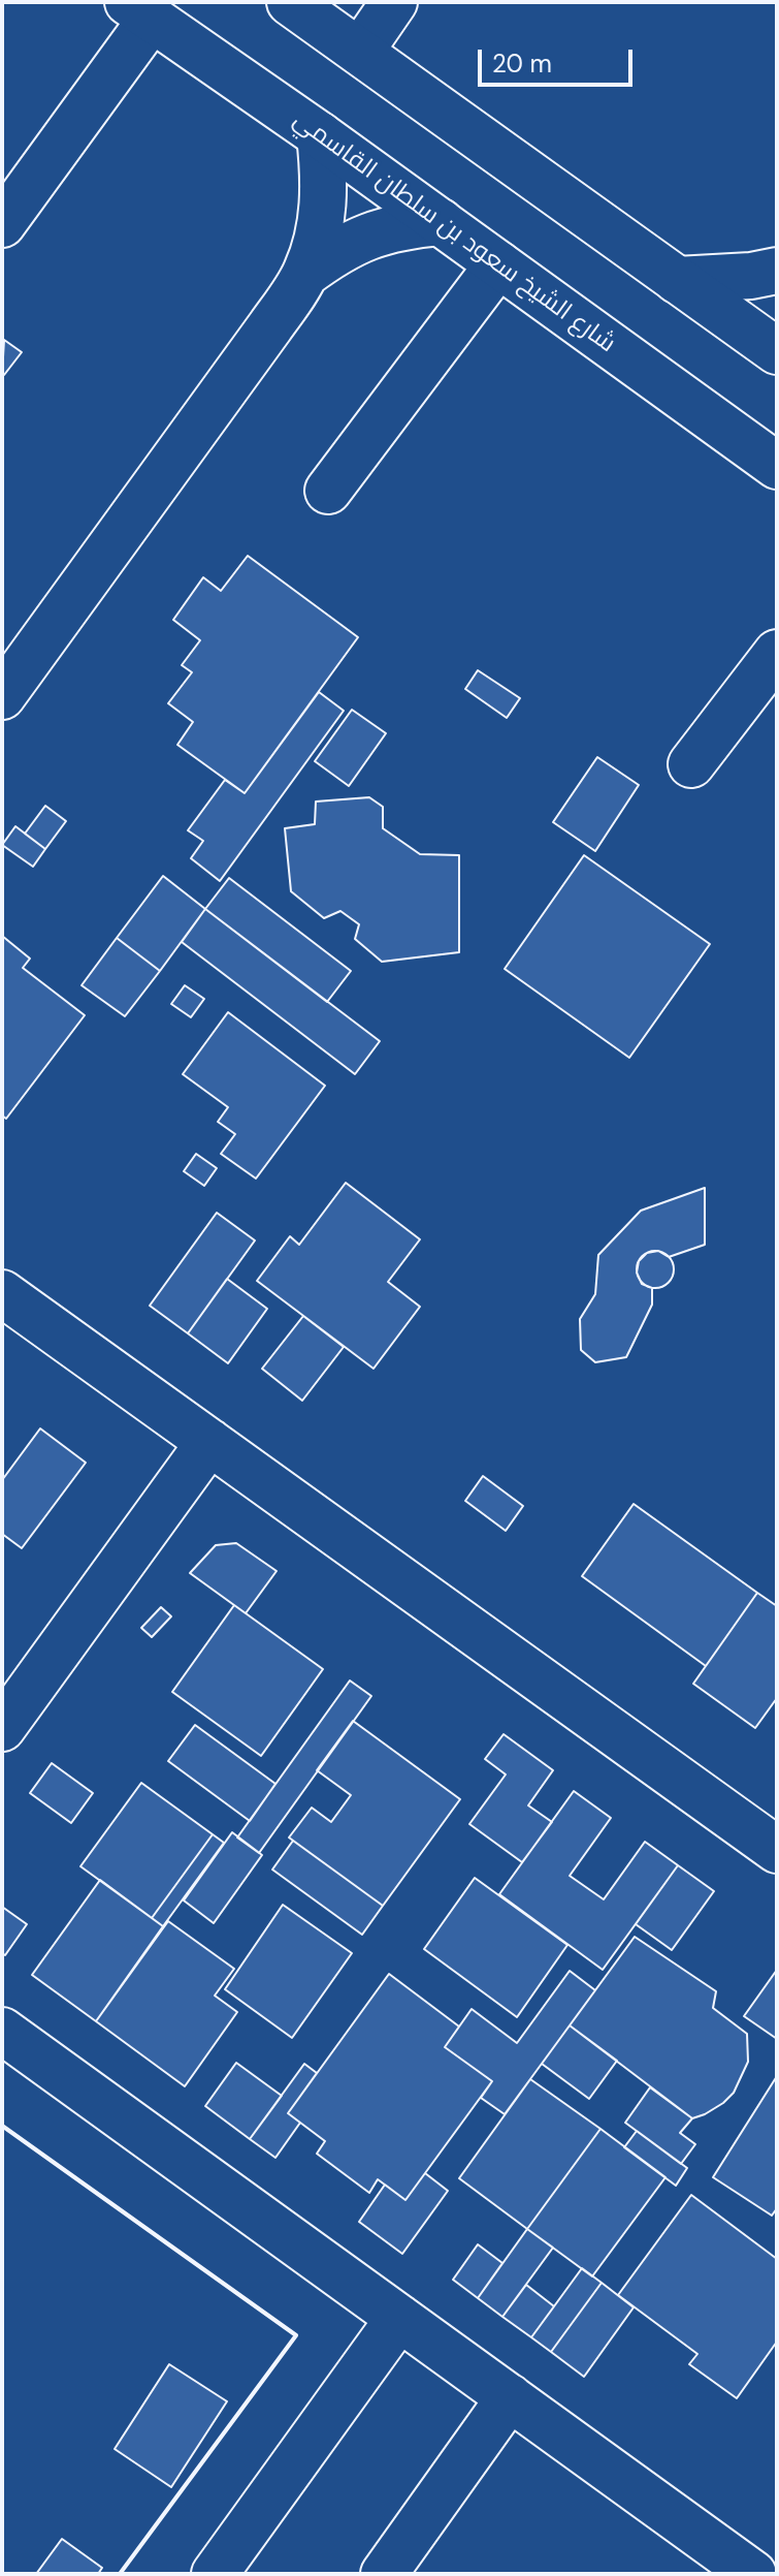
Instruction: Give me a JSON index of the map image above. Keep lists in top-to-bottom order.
{
  "streets": {
    "street": ["شارع الشيخ سعود بن سلطان القاسمي"]
  },
  "scale_bar": "20 m"
}
